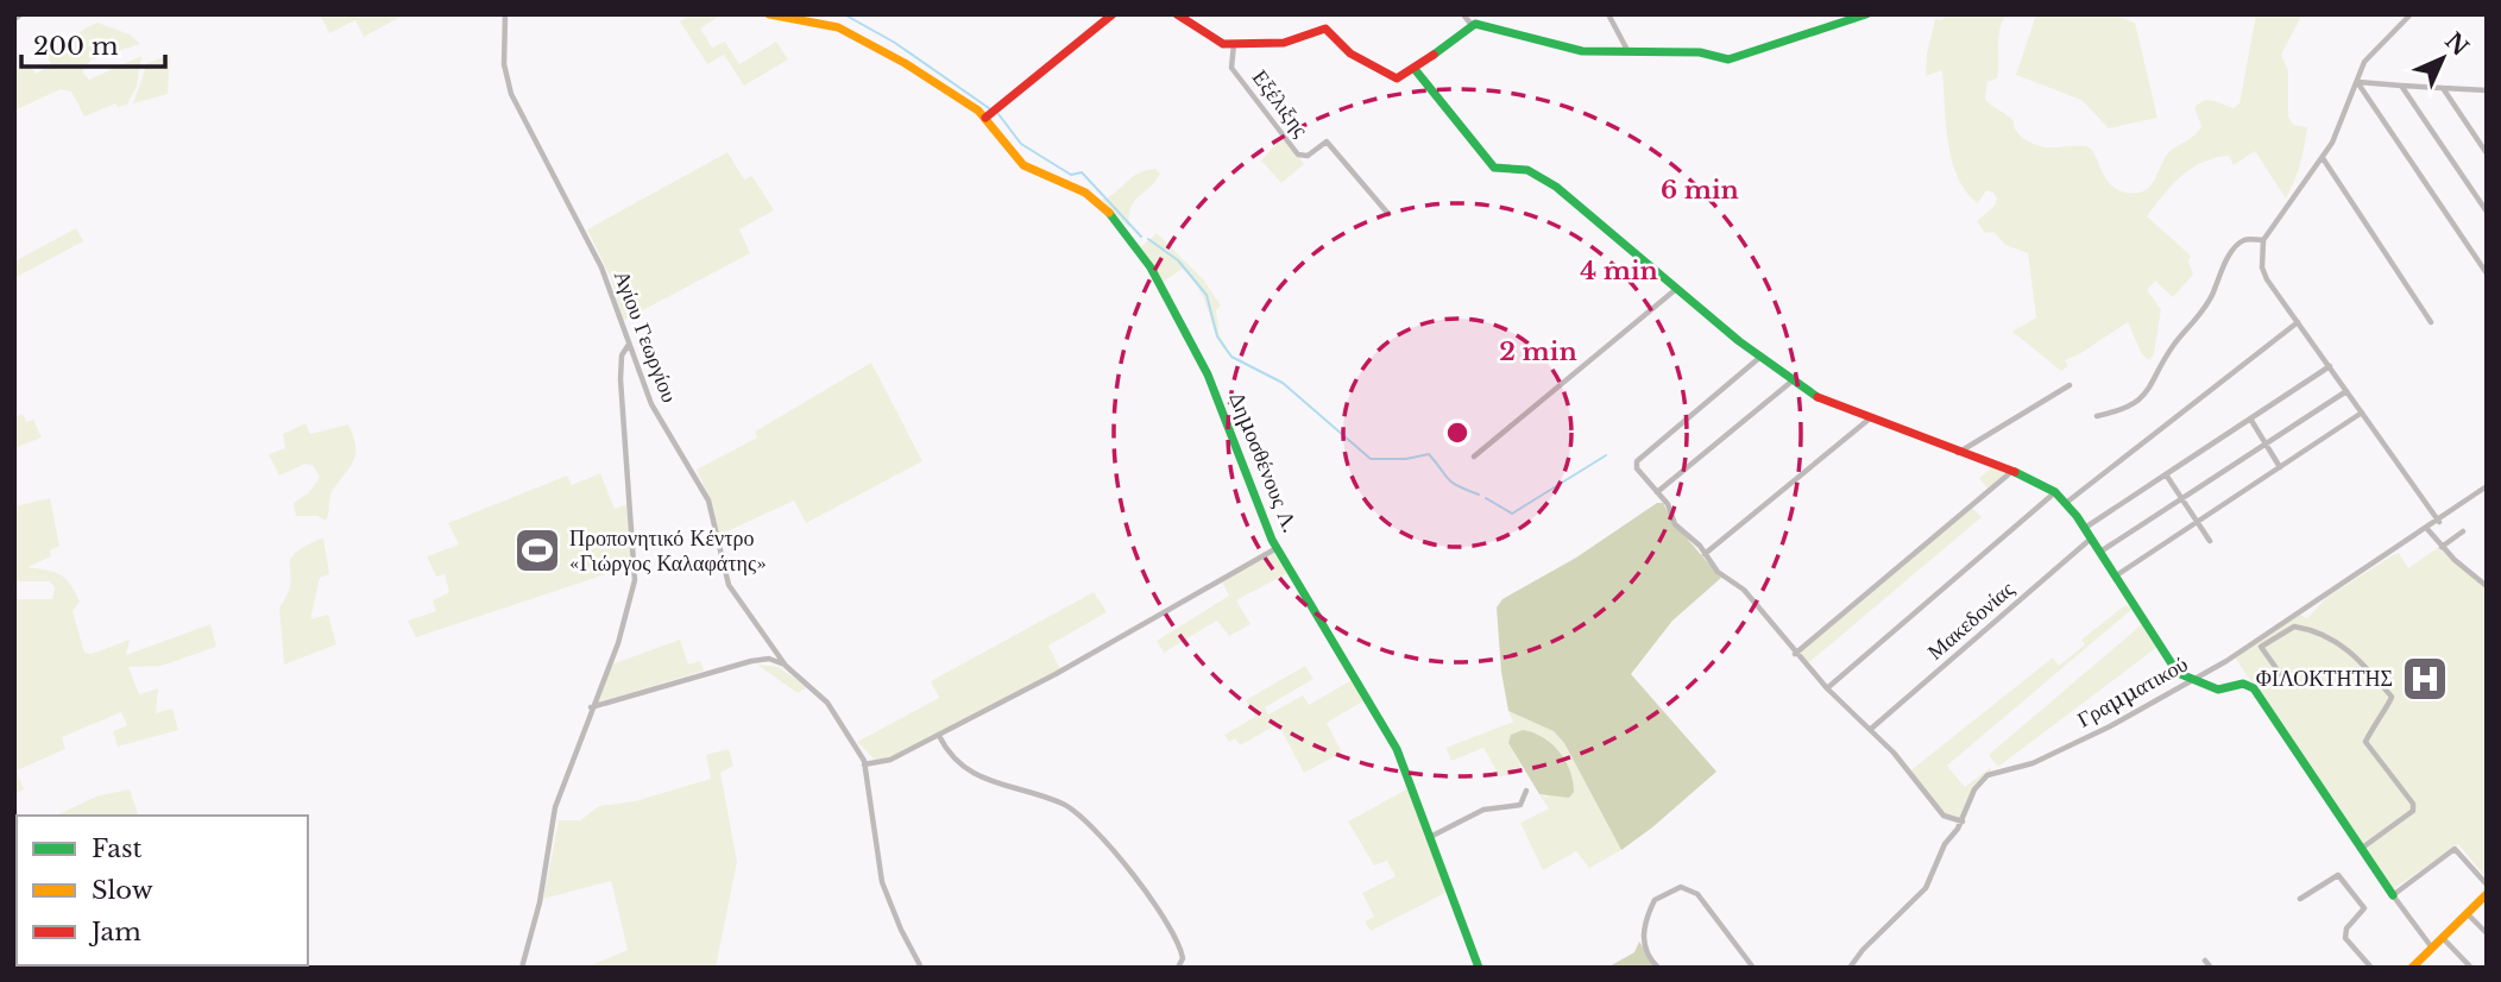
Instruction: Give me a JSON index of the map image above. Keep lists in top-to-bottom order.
{
  "streets": {
    "street": [
      "Εξέλιξης",
      "Αγίου Γεωργίου",
      "Δημοσθένους Λ.",
      "Μακεδονίας",
      "Γραμματικού"
    ]
  },
  "places": {
    "sports": ["Προπονητικό Κέντρο «Γιώργος Καλαφάτης»"],
    "hospital": ["ΦΙΛΟΚΤΗΤΗΣ"]
  },
  "legend": ["Fast", "Slow", "Jam"],
  "scale_bar": "200 m",
  "north": "top right",
  "rings": ["6 min", "4 min", "2 min"]
}
